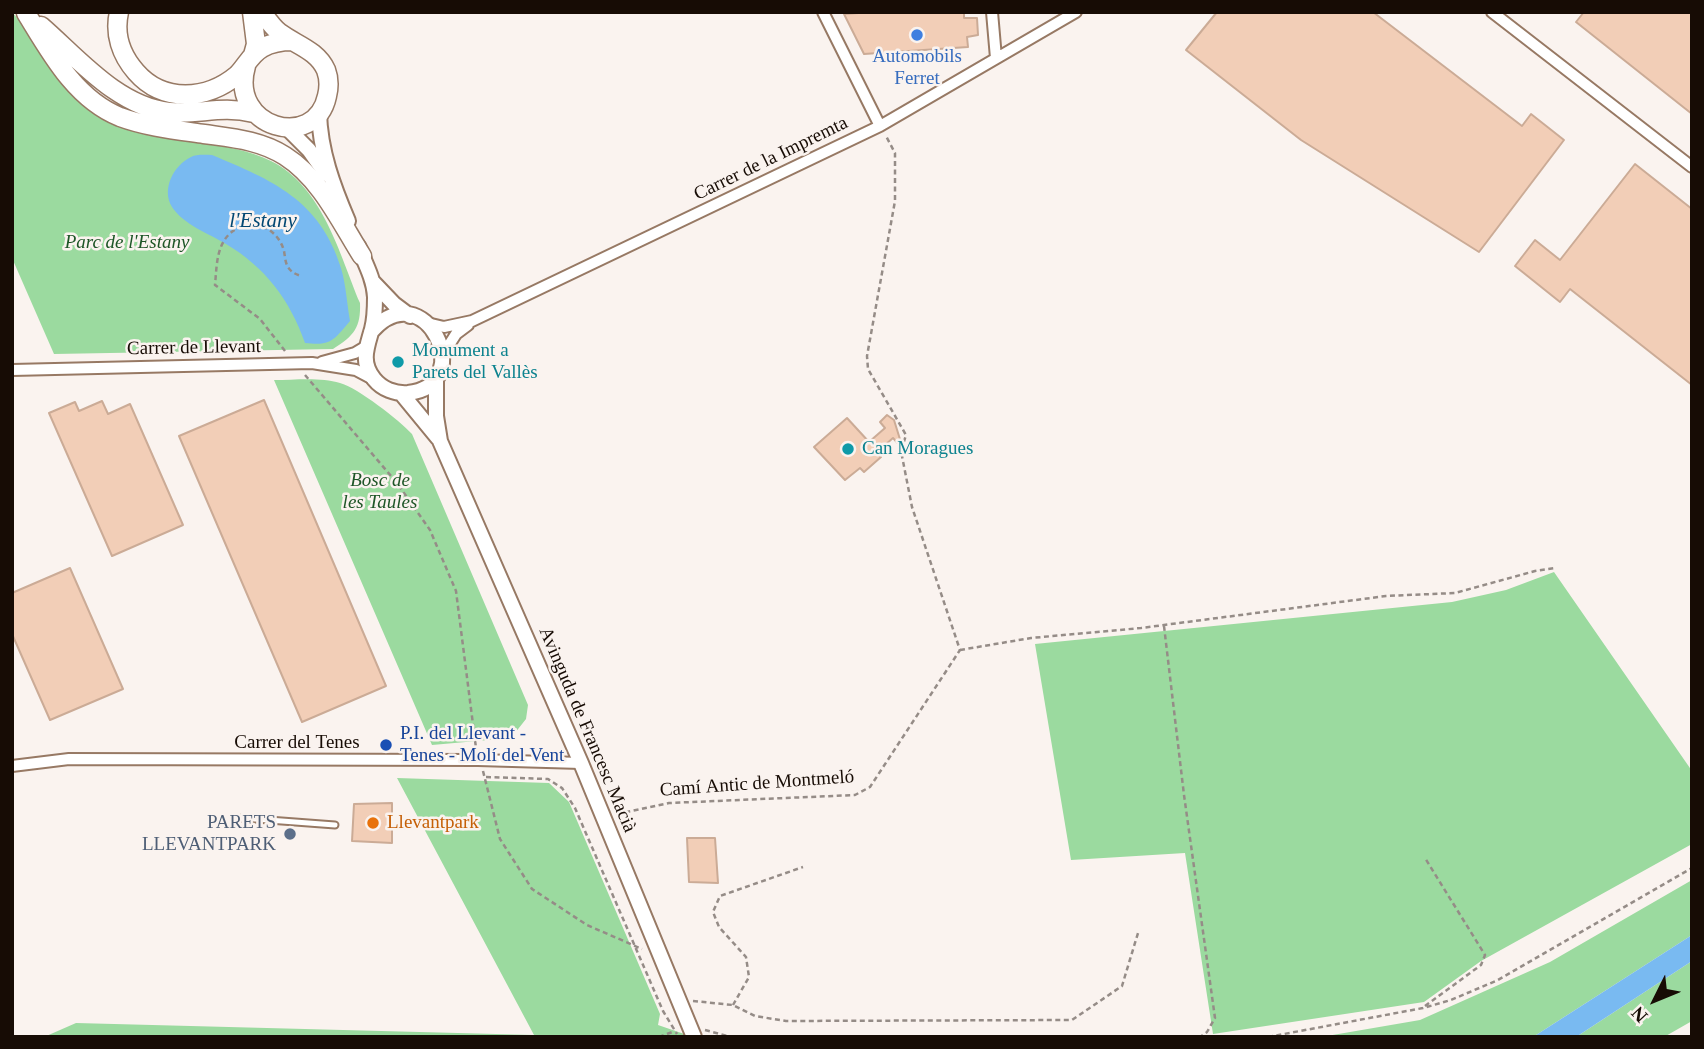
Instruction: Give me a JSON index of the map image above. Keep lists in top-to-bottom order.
{
  "streets": {
    "street": [
      "Carrer de la Impremta",
      "Carrer de Llevant",
      "Avinguda de Francesc Macià",
      "Carrer del Tenes"
    ],
    "path": ["Camí Antic de Montmeló"]
  },
  "crossings": [
    ["Avinguda de Francesc Macià", "Carrer del Tenes"],
    ["Avinguda de Francesc Macià", "Camí Antic de Montmeló"]
  ],
  "water": ["l'Estany"],
  "parks": ["Parc de l'Estany", "Bosc de les Taules"],
  "places": [
    "Automobils Ferret",
    "Monument a Parets del Vallès",
    "Can Moragues",
    "P.I. del Llevant - Tenes - Molí del Vent",
    "Llevantpark",
    "PARETS LLEVANTPARK"
  ],
  "north": "bottom left"
}
